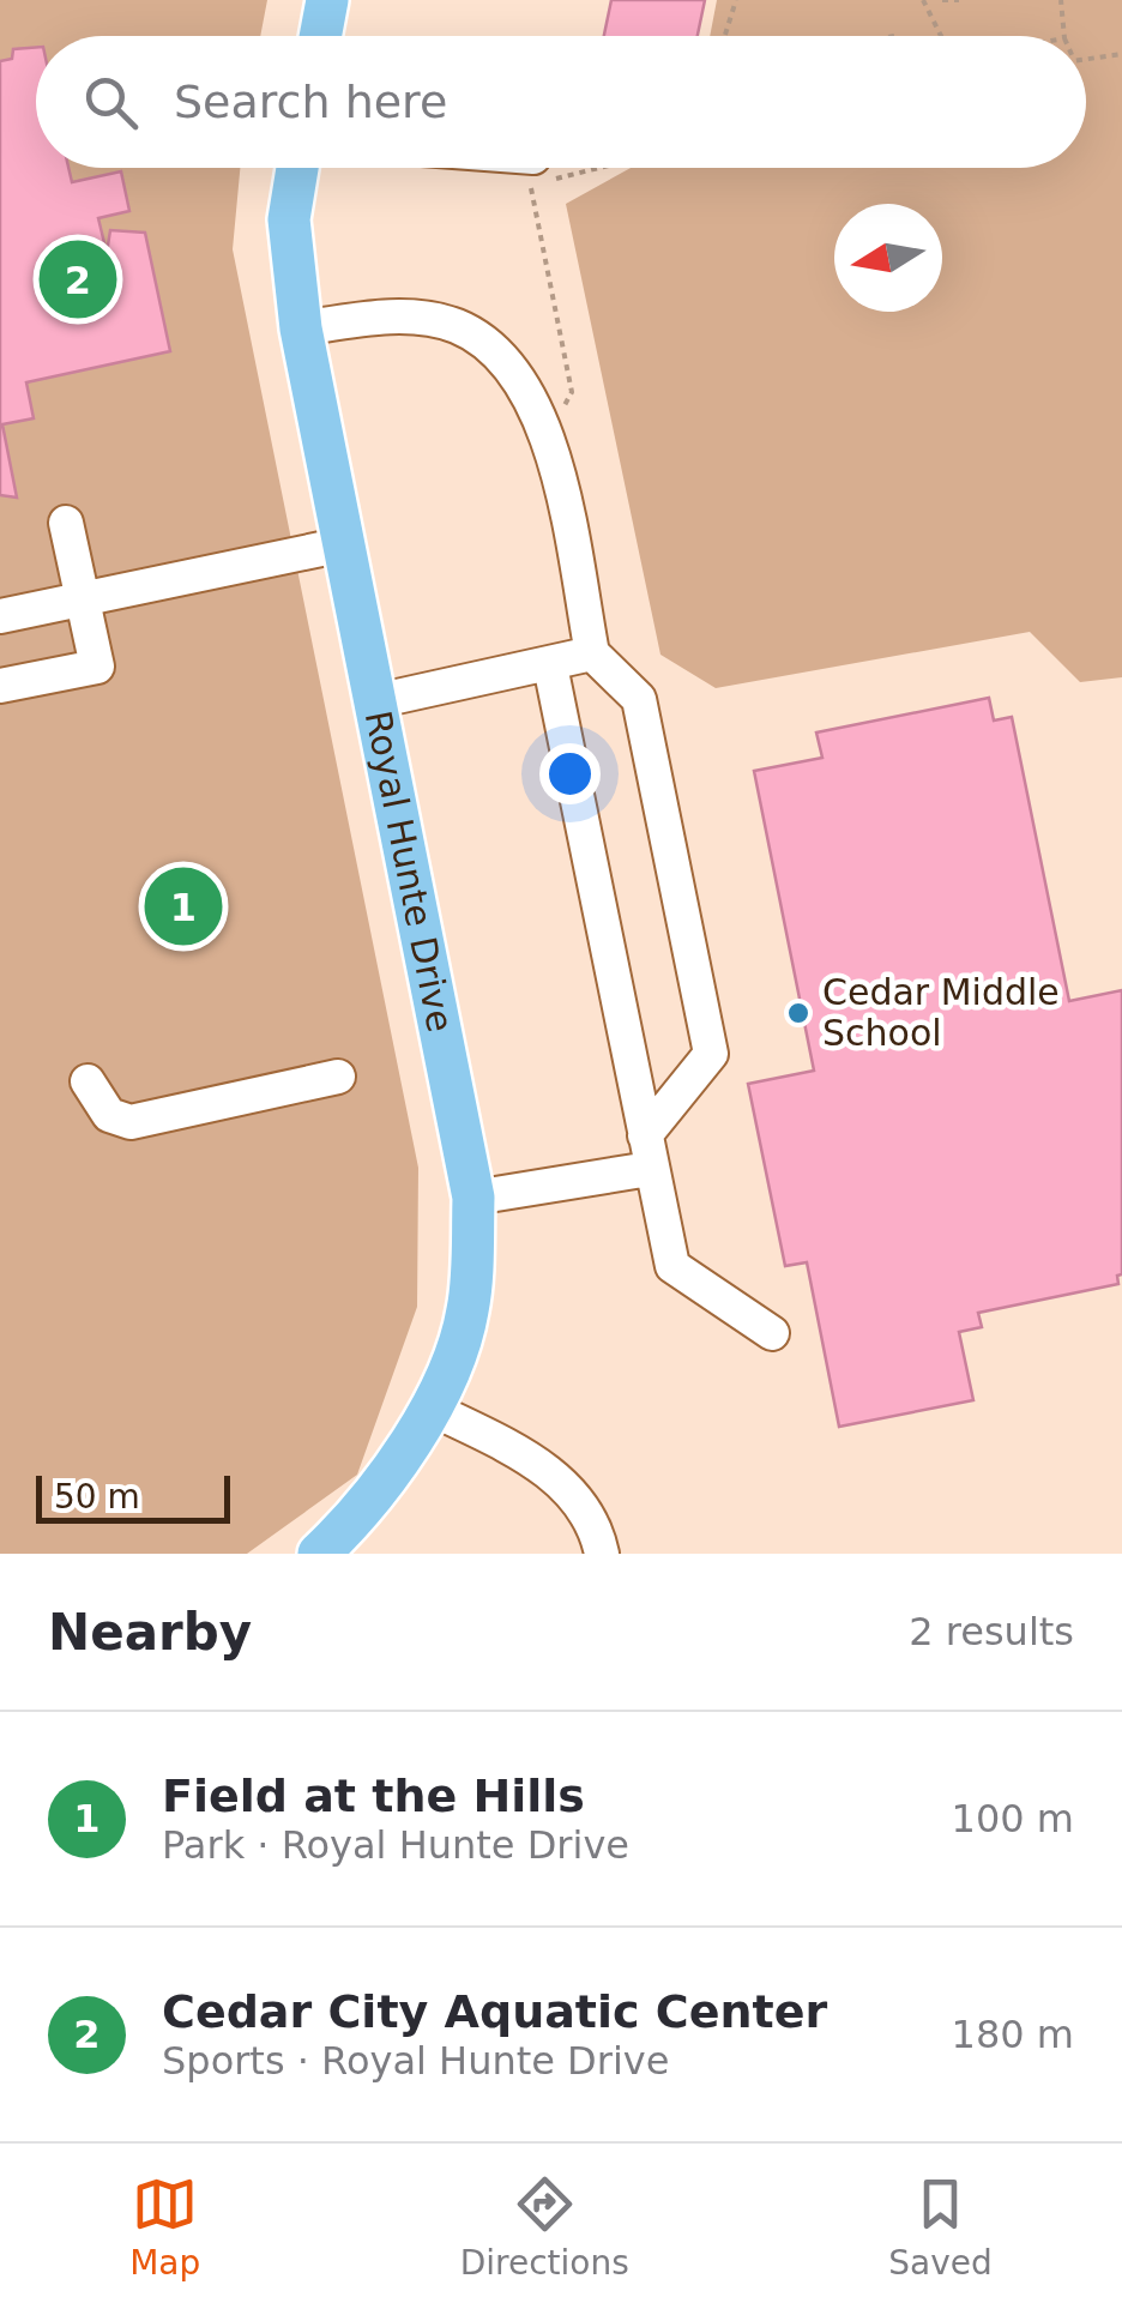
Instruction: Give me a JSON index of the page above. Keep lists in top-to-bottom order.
{
  "streets": {
    "main road": ["Royal Hunte Drive"]
  },
  "places": ["Cedar Middle School"],
  "scale_bar": "50 m",
  "north": "left",
  "page": {
    "search": "Search here",
    "pins": ["2", "1"],
    "scale": "50 m",
    "heading": ["Nearby", "2 results"],
    "list": [
      {
        "mark": "1",
        "name": "Field at the Hills",
        "note": "Park · Royal Hunte Drive",
        "value": "100 m"
      },
      {
        "mark": "2",
        "name": "Cedar City Aquatic Center",
        "note": "Sports · Royal Hunte Drive",
        "value": "180 m"
      }
    ],
    "nav": ["Map", "Directions", "Saved"]
  }
}
